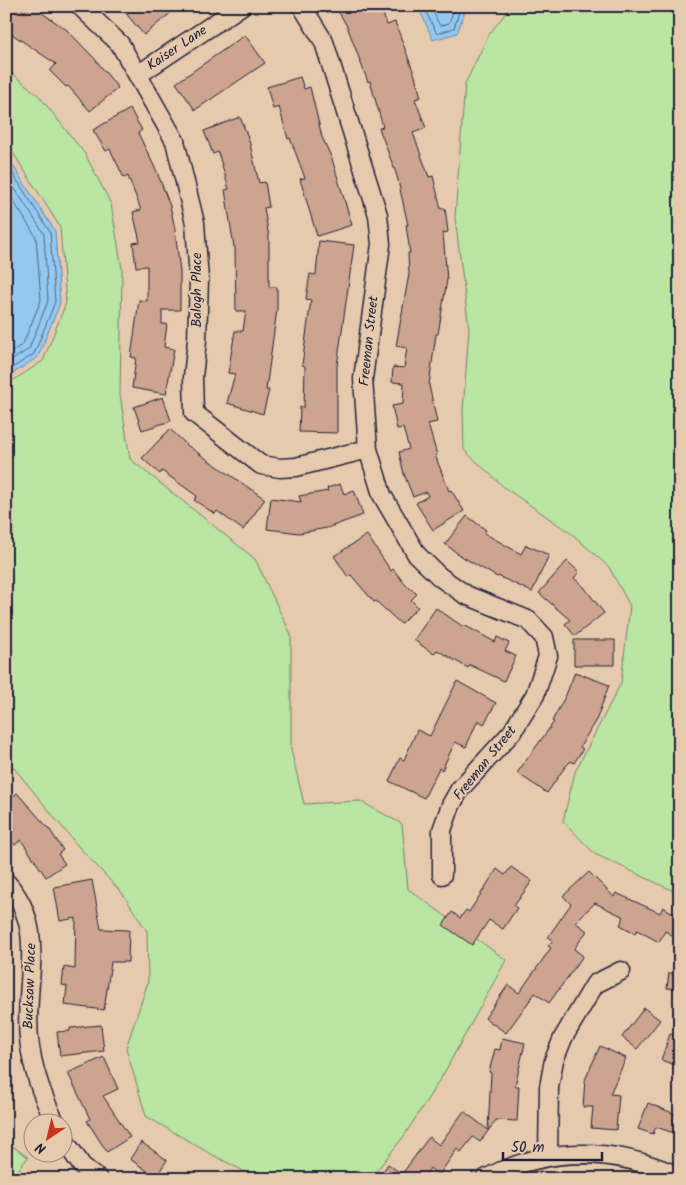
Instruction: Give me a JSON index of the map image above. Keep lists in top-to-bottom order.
{
  "streets": {
    "street": [
      "Kaiser Lane",
      "Balogh Place",
      "Freeman Street",
      "Bucksaw Place"
    ]
  },
  "crossings": [
    ["Kaiser Lane", "Balogh Place"],
    ["Balogh Place", "Freeman Street"]
  ],
  "scale_bar": "50 m",
  "north": "bottom left"
}
